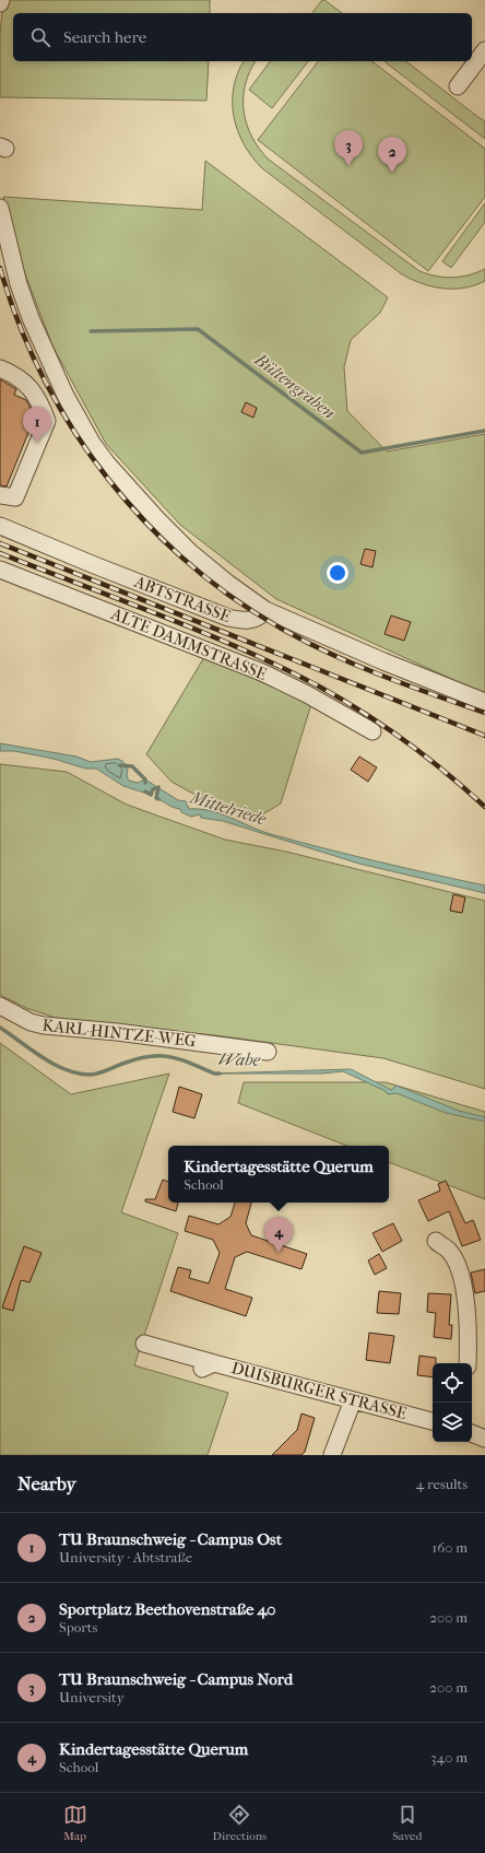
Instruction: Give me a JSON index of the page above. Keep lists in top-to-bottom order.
{
  "streets": {
    "street": [
      "ABTSTRASSE",
      "ALTE DAMMSTRASSE",
      "KARL-HINTZE-WEG",
      "DUISBURGER STRASSE"
    ]
  },
  "water": ["Bültengraben", "Mittelriede", "Wabe"],
  "page": {
    "search": "Search here",
    "pins": [
      "3",
      "2",
      "1",
      "4"
    ],
    "popup": ["Kindertagesstätte Querum", "School"],
    "heading": ["Nearby", "4 results"],
    "list": [
      {
        "mark": "1",
        "name": "TU Braunschweig - Campus Ost",
        "note": "University · Abtstraße",
        "value": "160 m"
      },
      {
        "mark": "2",
        "name": "Sportplatz Beethovenstraße 40",
        "note": "Sports",
        "value": "200 m"
      },
      {
        "mark": "3",
        "name": "TU Braunschweig - Campus Nord",
        "note": "University",
        "value": "200 m"
      },
      {
        "mark": "4",
        "name": "Kindertagesstätte Querum",
        "note": "School",
        "value": "340 m"
      }
    ],
    "nav": ["Map", "Directions", "Saved"]
  }
}
